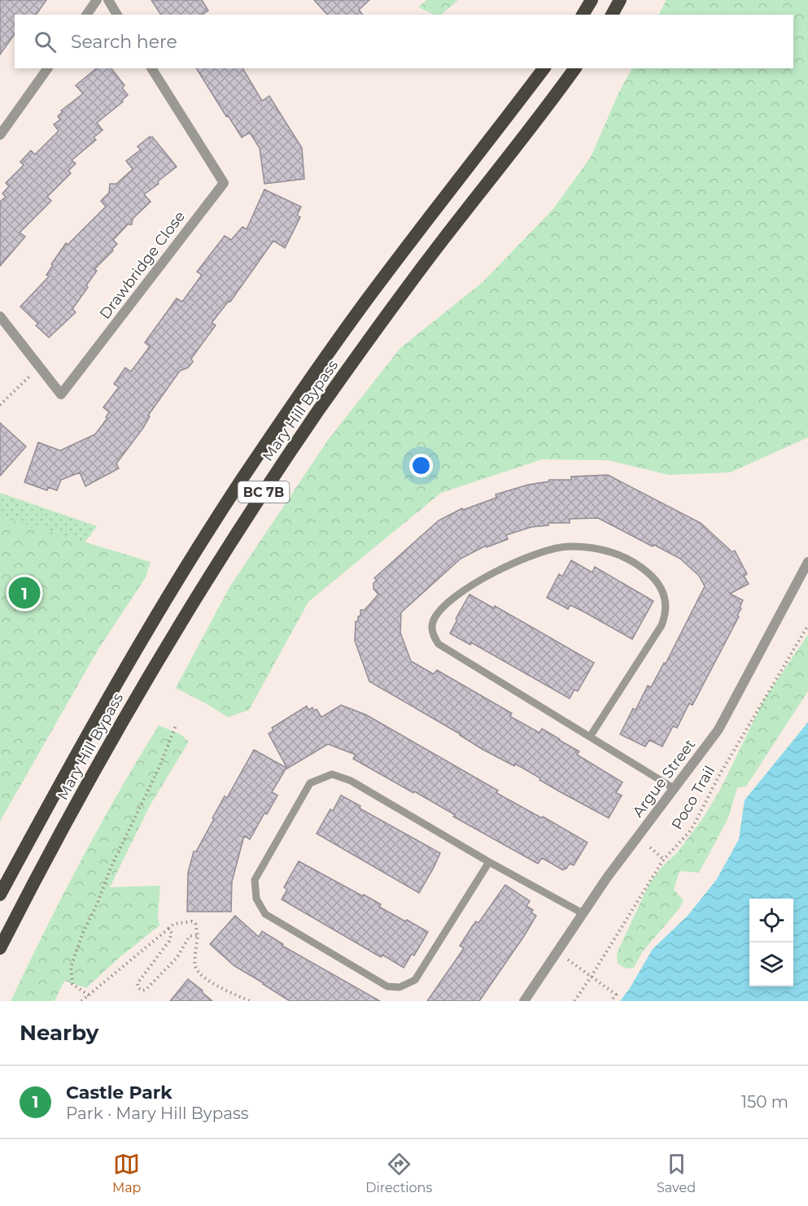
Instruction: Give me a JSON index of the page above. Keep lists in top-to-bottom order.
{
  "streets": {
    "highway": ["Mary Hill Bypass", "BC 7B"],
    "street": ["Drawbridge Close", "Argue Street"],
    "path": ["Poco Trail"]
  },
  "page": {
    "search": "Search here",
    "pins": "1",
    "heading": "Nearby",
    "list": [
      {
        "mark": "1",
        "name": "Castle Park",
        "note": "Park · Mary Hill Bypass",
        "value": "150 m"
      }
    ],
    "nav": ["Map", "Directions", "Saved"]
  }
}
